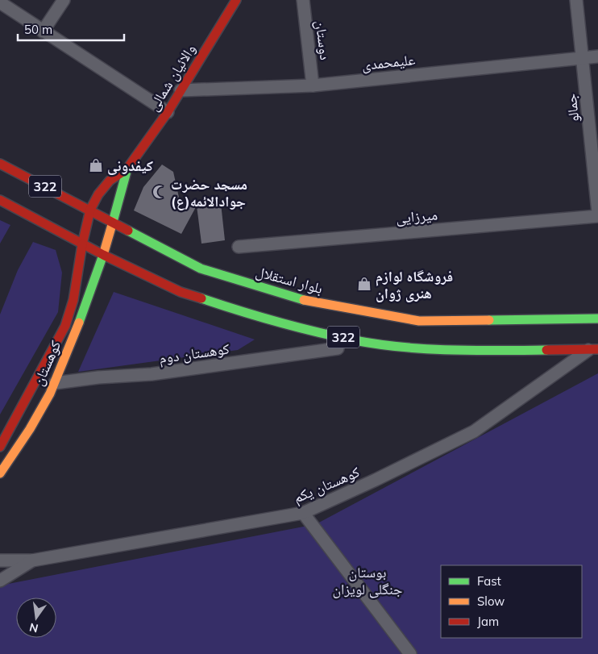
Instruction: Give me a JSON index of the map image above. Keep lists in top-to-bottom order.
{
  "streets": {
    "main road": [
      "والائیان شمالی",
      "322",
      "بلوار استقلال",
      "کوهستان"
    ],
    "street": [
      "دوستان",
      "علیمحمدی",
      "جمالو",
      "میرزایی",
      "کوهستان دوم",
      "کوهستان یکم"
    ]
  },
  "crossings": [
    ["دوستان", "علیمحمدی"],
    ["علیمحمدی", "والائیان شمالی"],
    ["علیمحمدی", "جمالو"],
    ["والائیان شمالی", "بلوار استقلال"],
    ["والائیان شمالی", "کوهستان"],
    ["322", "کوهستان"],
    ["322", "کوهستان یکم"],
    ["بلوار استقلال", "کوهستان"],
    ["کوهستان دوم", "کوهستان"]
  ],
  "parks": ["بوستان جنگلی لویزان"],
  "places": {
    "shop": ["کیفدونی", "فروشگاه لوازم هنری ژوان"],
    "mosque": ["مسجد حضرت جوادالائمه(ع)"]
  },
  "legend": ["Fast", "Slow", "Jam"],
  "scale_bar": "50 m",
  "north": "bottom"
}
